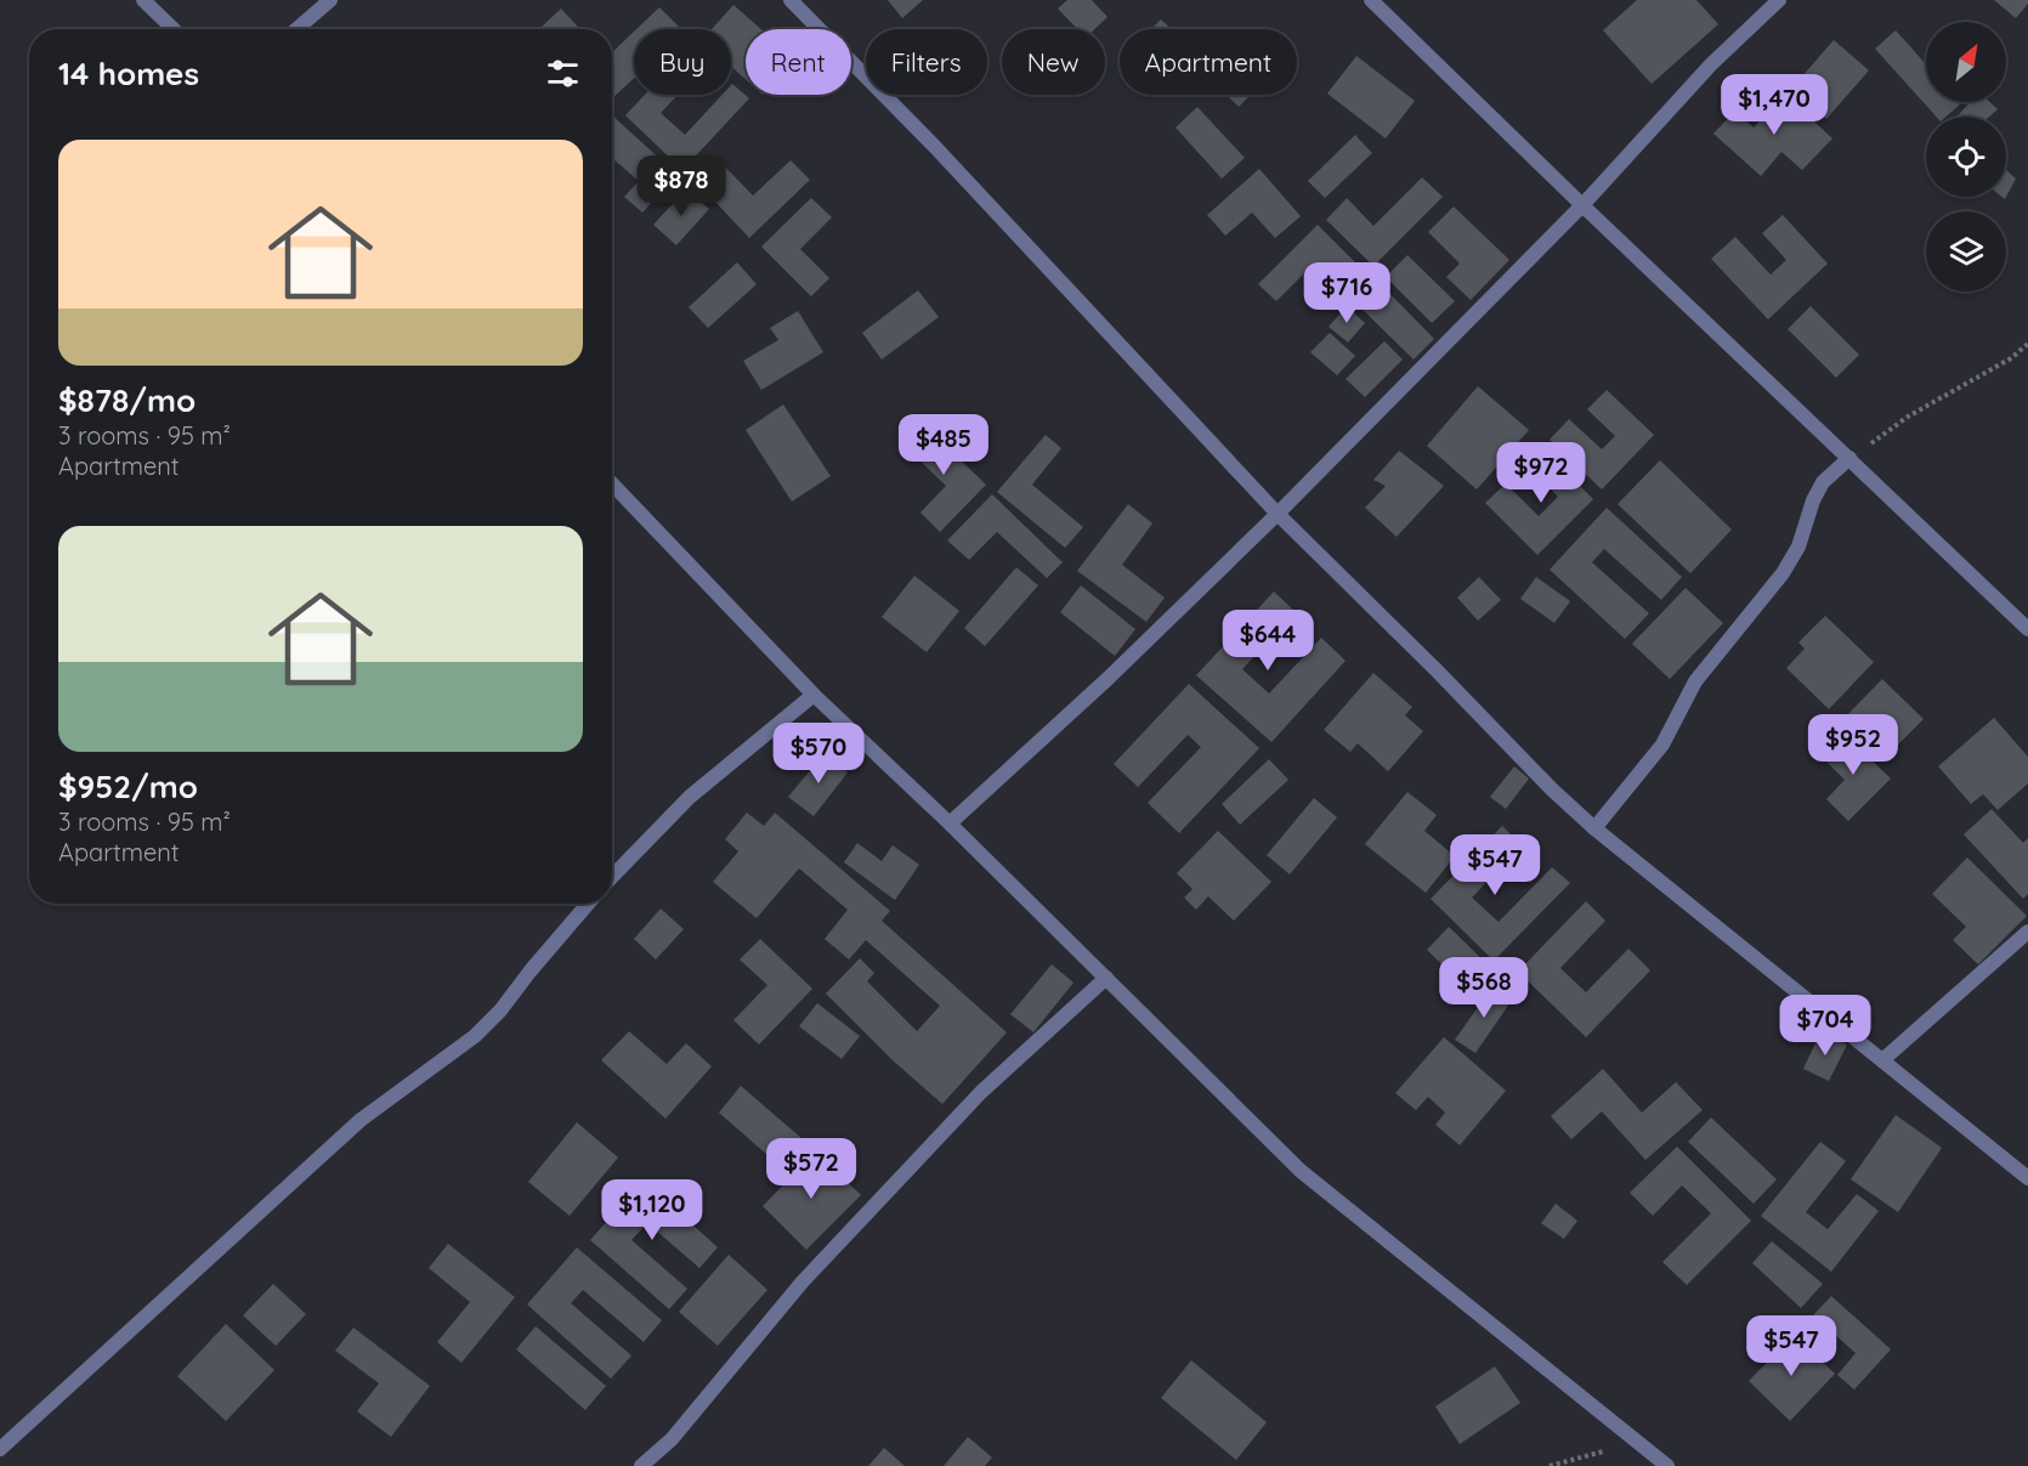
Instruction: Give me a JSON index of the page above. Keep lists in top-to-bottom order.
{
  "north": "top right",
  "page": {
    "chip": [
      "Buy",
      "Rent",
      "Filters",
      "New",
      "Apartment"
    ],
    "heading": "14 homes",
    "price": [
      "$1,470",
      "$878",
      "$716",
      "$485",
      "$972",
      "$644",
      "$952",
      "$570",
      "$547",
      "$568",
      "$704",
      "$572",
      "$1,120",
      "$547"
    ],
    "list": [
      {
        "name": "$878/mo",
        "note": "3 rooms · 95 m² · Apartment"
      },
      {
        "name": "$952/mo",
        "note": "3 rooms · 95 m² · Apartment"
      }
    ]
  }
}
